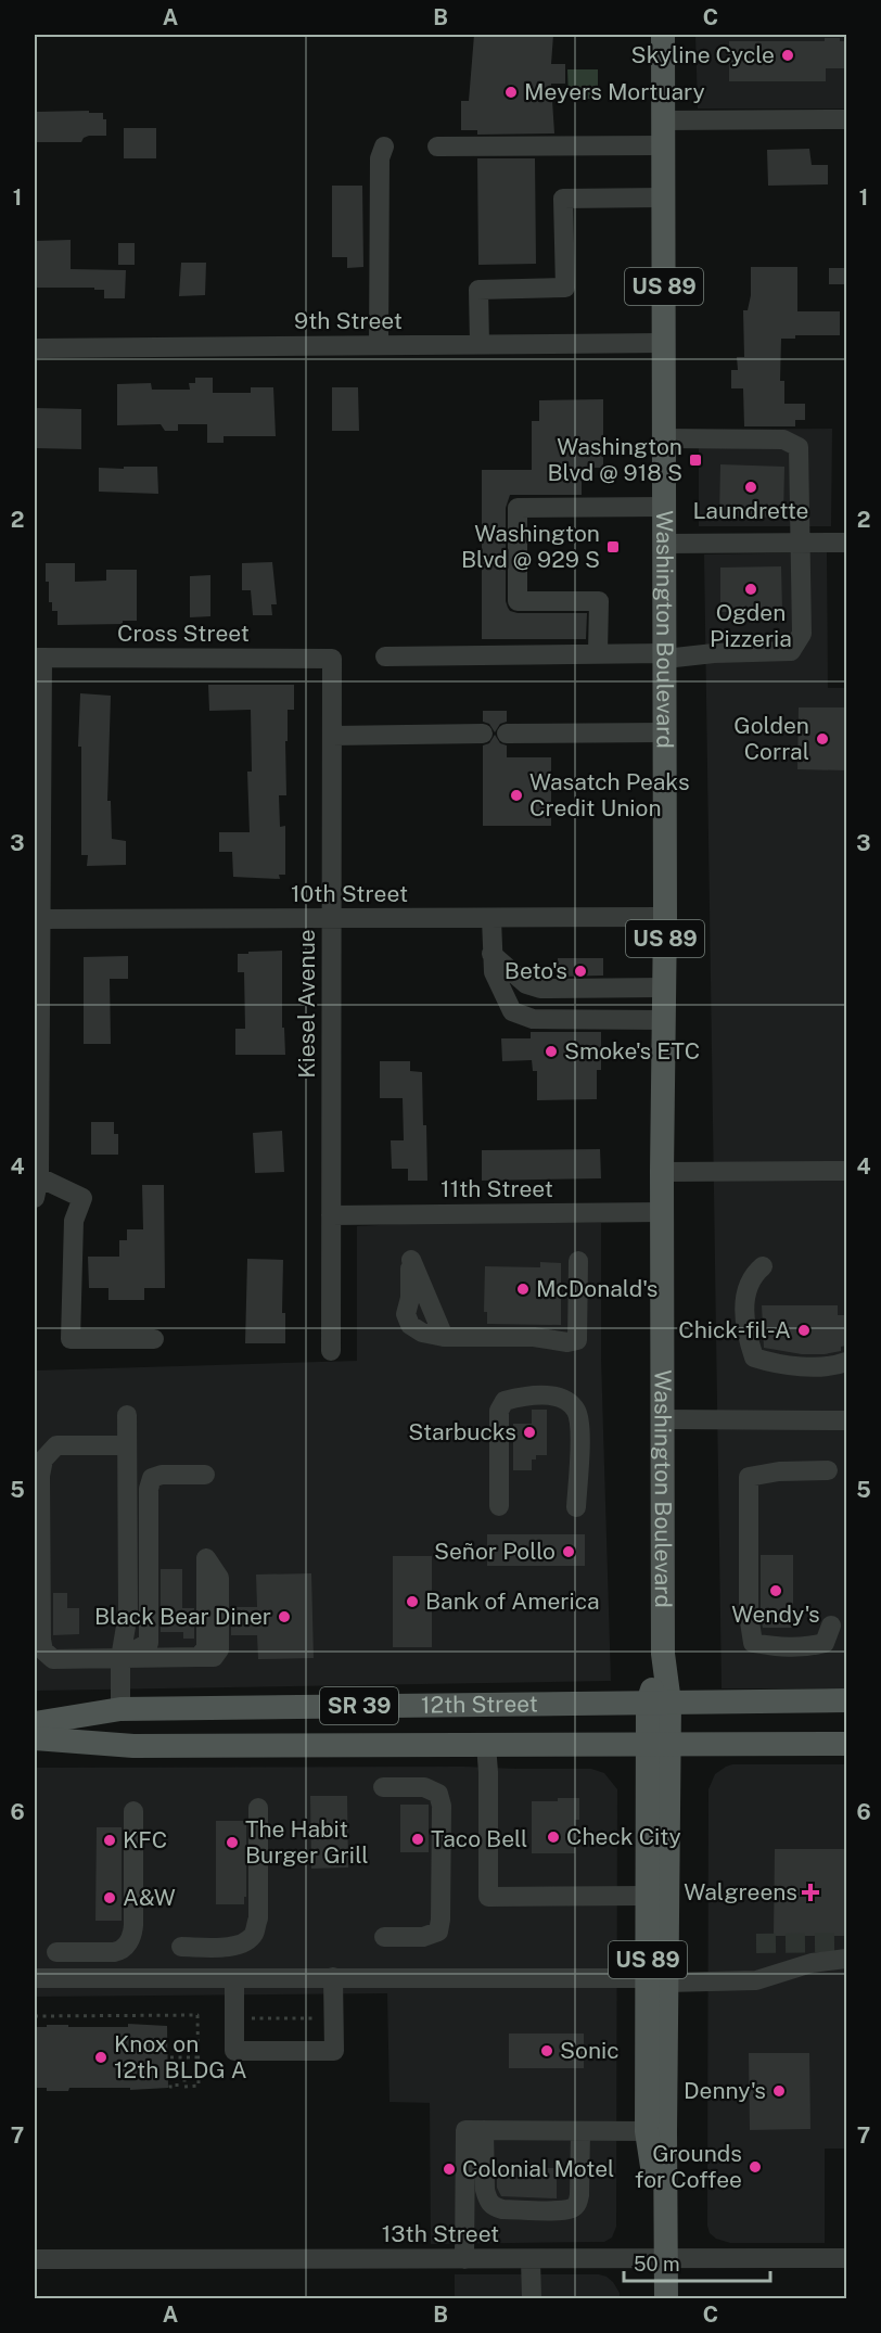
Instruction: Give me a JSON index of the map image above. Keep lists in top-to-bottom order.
{
  "streets": {
    "main road": [
      "US 89",
      "Washington Boulevard",
      "12th Street",
      "SR 39"
    ],
    "street": [
      "9th Street",
      "Cross Street",
      "10th Street",
      "Kiesel Avenue",
      "11th Street",
      "13th Street"
    ]
  },
  "crossings": [
    ["9th Street", "Washington Boulevard"],
    ["Washington Boulevard", "10th Street"],
    ["Washington Boulevard", "11th Street"],
    ["Washington Boulevard", "12th Street"],
    ["Washington Boulevard", "13th Street"],
    ["Cross Street", "Kiesel Avenue"],
    ["10th Street", "Kiesel Avenue"],
    ["Kiesel Avenue", "11th Street"]
  ],
  "places": {
    "other": [
      "Skyline Cycle",
      "Meyers Mortuary",
      "Laundrette",
      "Ogden Pizzeria",
      "Golden Corral",
      "Wasatch Peaks Credit Union",
      "Beto's",
      "Smoke's ETC",
      "McDonald's",
      "Chick-fil-A",
      "Starbucks",
      "Señor Pollo",
      "Wendy's",
      "Bank of America",
      "Black Bear Diner",
      "Check City",
      "Taco Bell",
      "KFC",
      "The Habit Burger Grill",
      "A&W",
      "Sonic",
      "Knox on 12th BLDG A",
      "Denny's",
      "Grounds for Coffee",
      "Colonial Motel"
    ],
    "transit": ["Washington Blvd @ 918 S", "Washington Blvd @ 929 S"],
    "health": ["Walgreens"]
  },
  "scale_bar": "50 m",
  "grid": {
    "columns": ["A", "B", "C"],
    "rows": [
      "1",
      "2",
      "3",
      "4",
      "5",
      "6",
      "7"
    ]
  }
}
